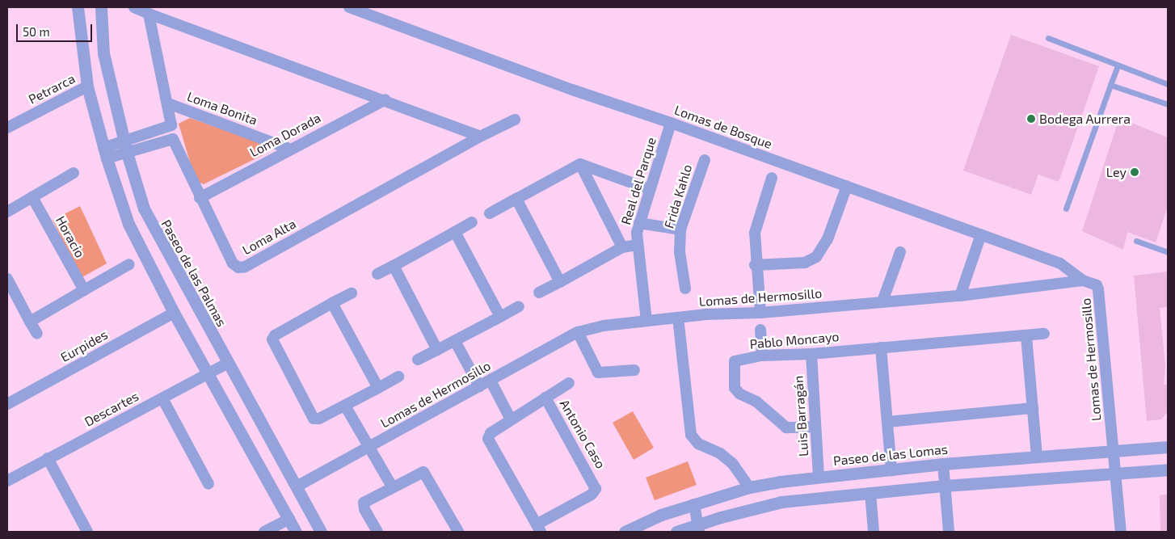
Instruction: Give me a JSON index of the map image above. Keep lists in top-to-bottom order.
{
  "streets": {
    "street": [
      "Petrarca",
      "Loma Bonita",
      "Lomas de Bosque",
      "Loma Dorada",
      "Real del Parque",
      "Frida Kahlo",
      "Horacio",
      "Loma Alta",
      "Paseo de las Palmas",
      "Lomas de Hermosillo",
      "Pablo Moncayo",
      "Eurpides",
      "Descartes",
      "Luis Barragán",
      "Antonio Caso",
      "Paseo de las Lomas"
    ]
  },
  "crossings": [
    ["Loma Bonita", "Loma Dorada"],
    ["Loma Bonita", "Loma Alta"],
    ["Lomas de Bosque", "Real del Parque"],
    ["Lomas de Bosque", "Lomas de Hermosillo"],
    ["Loma Dorada", "Loma Alta"],
    ["Real del Parque", "Lomas de Hermosillo"],
    ["Loma Alta", "Paseo de las Palmas"],
    ["Paseo de las Palmas", "Lomas de Hermosillo"],
    ["Paseo de las Palmas", "Descartes"],
    ["Lomas de Hermosillo", "Paseo de las Lomas"],
    ["Pablo Moncayo", "Luis Barragán"],
    ["Luis Barragán", "Paseo de las Lomas"]
  ],
  "places": ["Bodega Aurrera", "Ley"],
  "scale_bar": "50 m"
}
